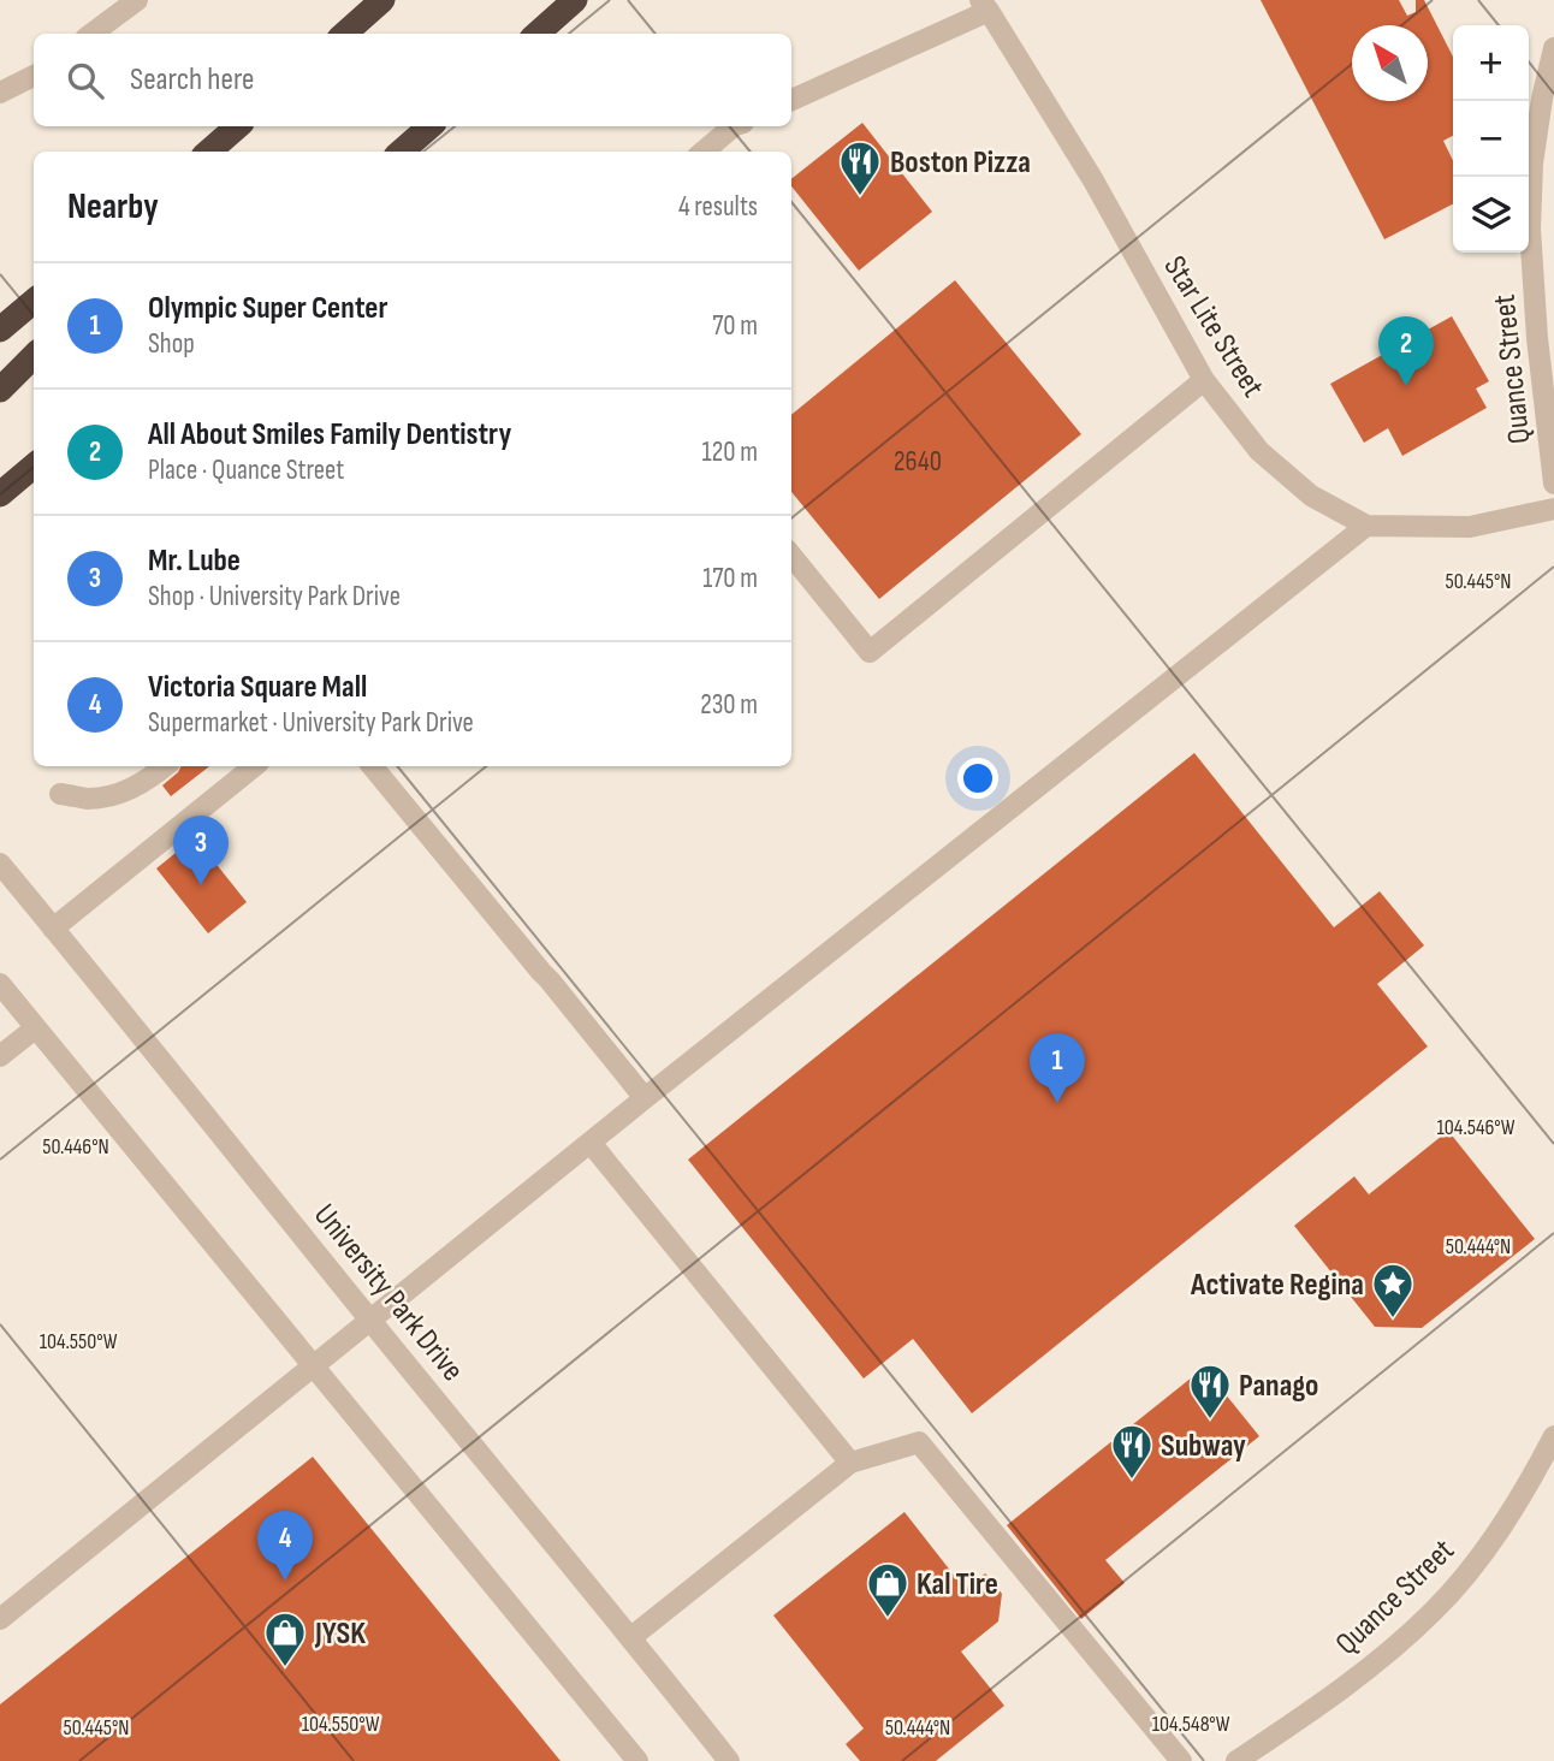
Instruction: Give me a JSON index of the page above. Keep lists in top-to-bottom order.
{
  "streets": {
    "street": ["Star Lite Street", "Quance Street", "University Park Drive"]
  },
  "places": {
    "restaurant": ["Boston Pizza", "Panago", "Subway"],
    "place": ["Activate Regina"],
    "shop": ["Kal Tire", "JYSK"]
  },
  "house_numbers": ["2640"],
  "north": "top left",
  "page": {
    "map_buttons": ["+", "−"],
    "search": "Search here",
    "heading": ["Nearby", "4 results"],
    "list": [
      {
        "mark": "1",
        "name": "Olympic Super Center",
        "note": "Shop",
        "value": "70 m"
      },
      {
        "mark": "2",
        "name": "All About Smiles Family Dentistry",
        "note": "Place · Quance Street",
        "value": "120 m"
      },
      {
        "mark": "3",
        "name": "Mr. Lube",
        "note": "Shop · University Park Drive",
        "value": "170 m"
      },
      {
        "mark": "4",
        "name": "Victoria Square Mall",
        "note": "Supermarket · University Park Drive",
        "value": "230 m"
      }
    ],
    "pins": [
      "2",
      "3",
      "1",
      "4"
    ]
  },
  "coordinates": [
    "50.445°N",
    "104.546°W",
    "50.446°N",
    "50.444°N",
    "104.550°W",
    "104.548°W"
  ]
}
